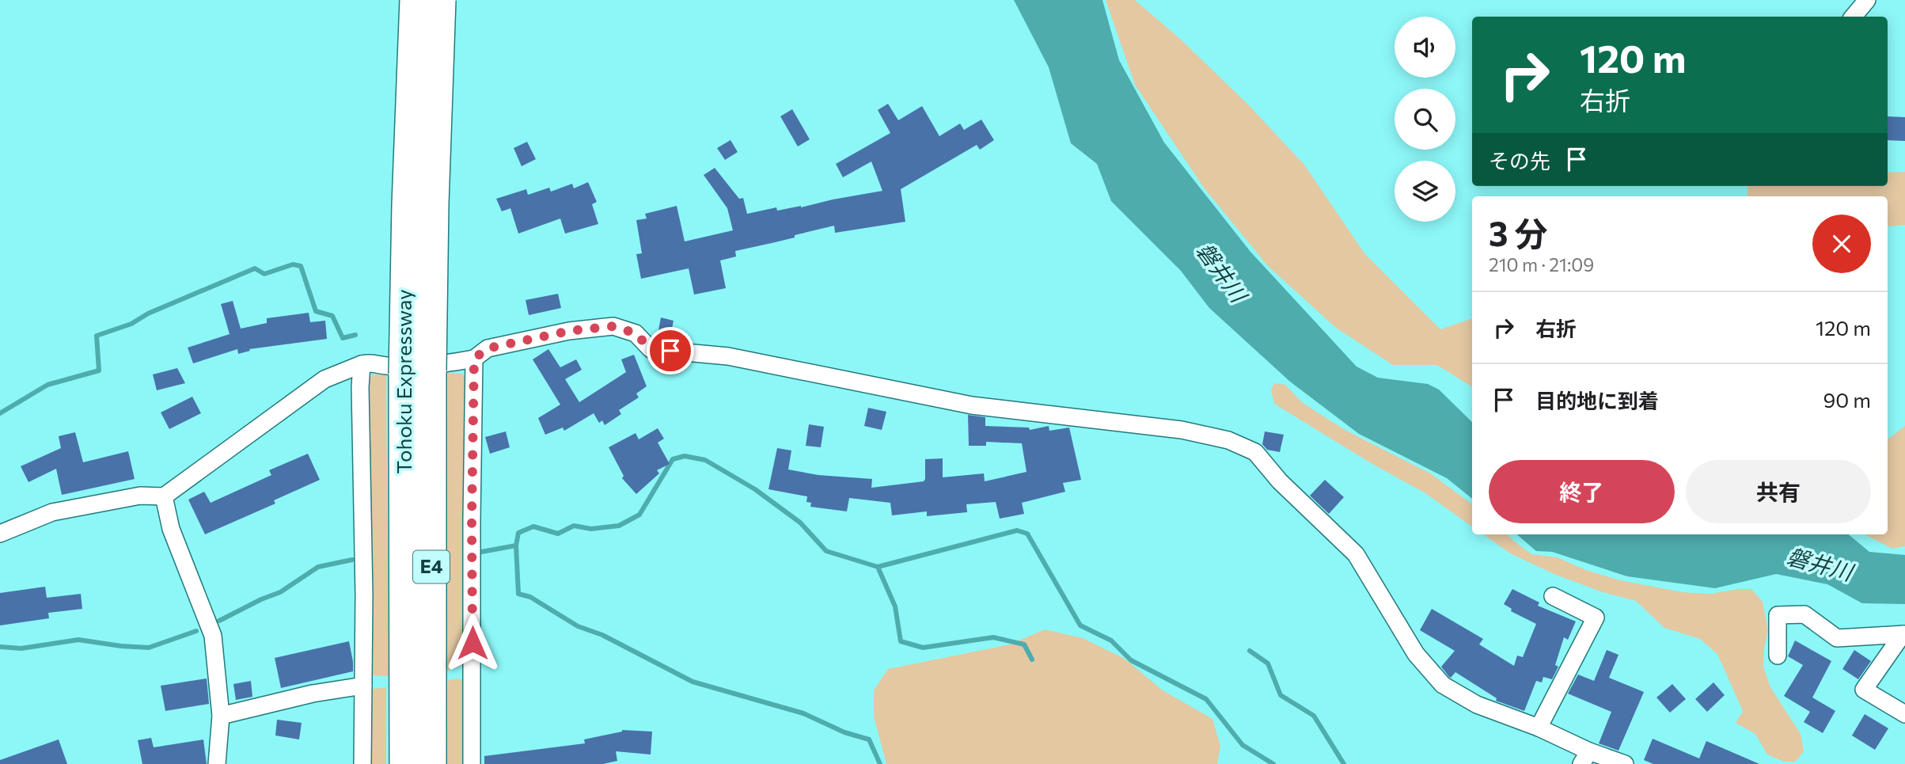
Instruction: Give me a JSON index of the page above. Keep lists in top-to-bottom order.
{
  "streets": {
    "highway": ["Tohoku Expressway", "E4"]
  },
  "water": ["磐井川"],
  "page": {
    "turn": ["120 m", "右折"],
    "then": "その先",
    "heading": ["3 分", "210 m · 21:09"],
    "list": [
      {
        "name": "右折",
        "value": "120 m"
      },
      {
        "name": "目的地に到着",
        "value": "90 m"
      }
    ],
    "buttons": ["終了", "共有"]
  }
}
